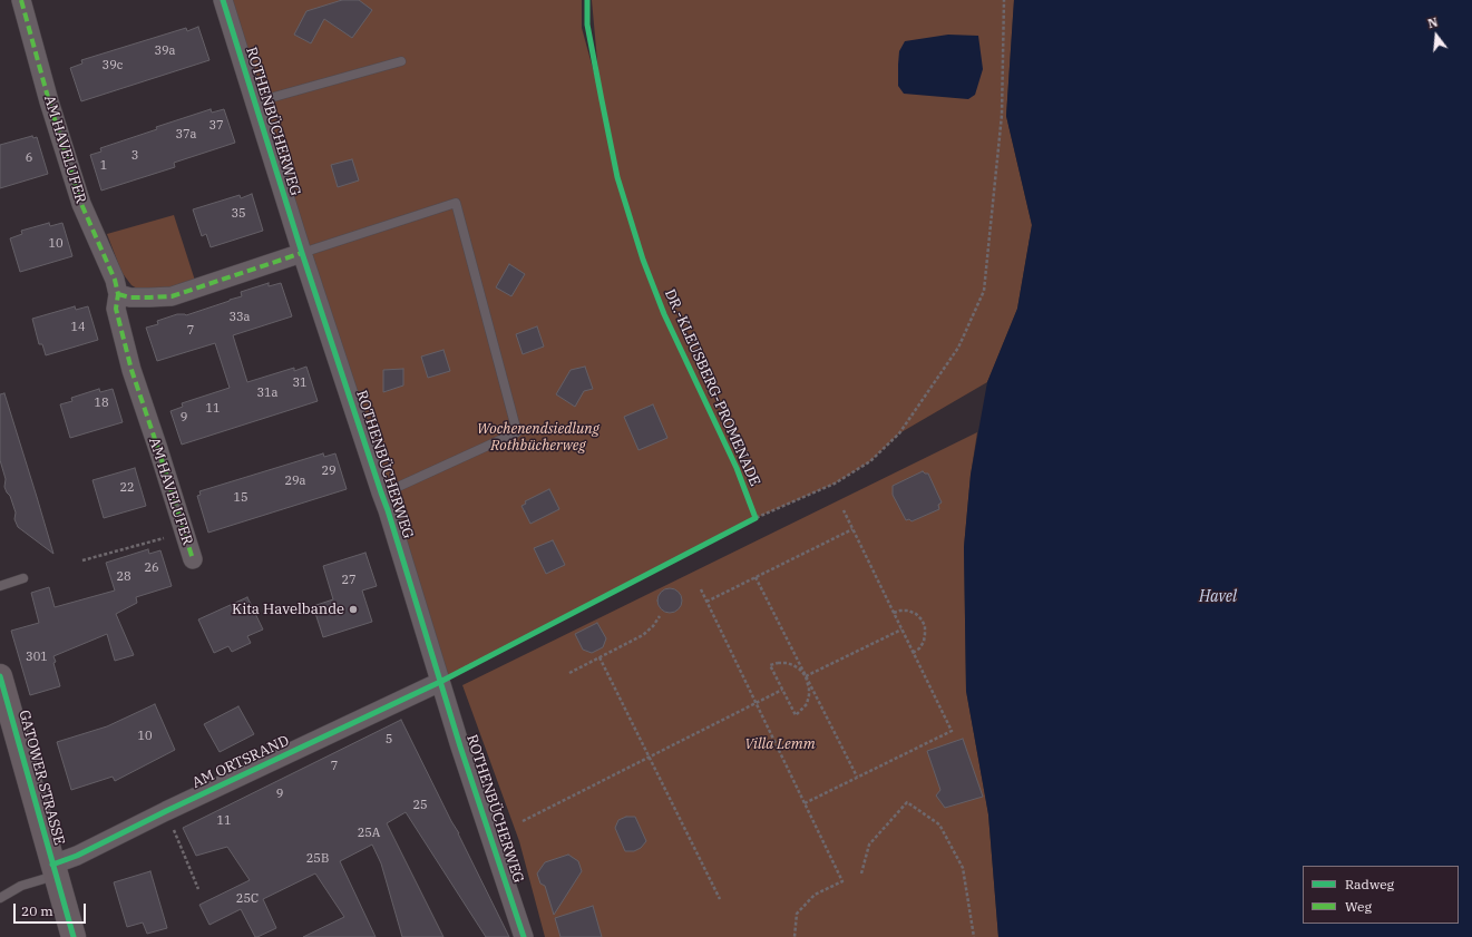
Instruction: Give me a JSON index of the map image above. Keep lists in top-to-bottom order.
{
  "streets": {
    "main road": ["GATOWER STRASSE"],
    "street": ["ROTHENBÜCHERWEG", "AM HAVELUFER", "AM ORTSRAND"],
    "cycle path": ["DR.-KLEUSBERG-PROMENADE"]
  },
  "crossings": [
    ["ROTHENBÜCHERWEG", "AM ORTSRAND"],
    ["AM ORTSRAND", "GATOWER STRASSE"]
  ],
  "water": ["Havel"],
  "parks": ["Wochenendsiedlung Rothbücherweg", "Villa Lemm"],
  "places": ["Kita Havelbande"],
  "house_numbers": [
    "39a",
    "39c",
    "37",
    "37a",
    "3",
    "6",
    "1",
    "35",
    "10",
    "33a",
    "14",
    "7",
    "31",
    "31a",
    "18",
    "11",
    "9",
    "29",
    "29a",
    "22",
    "15",
    "26",
    "28",
    "27",
    "301",
    "10",
    "5",
    "7",
    "9",
    "25",
    "11",
    "25A",
    "25B",
    "25C"
  ],
  "legend": ["Radweg", "Weg"],
  "scale_bar": "20 m",
  "north": "top"
}
